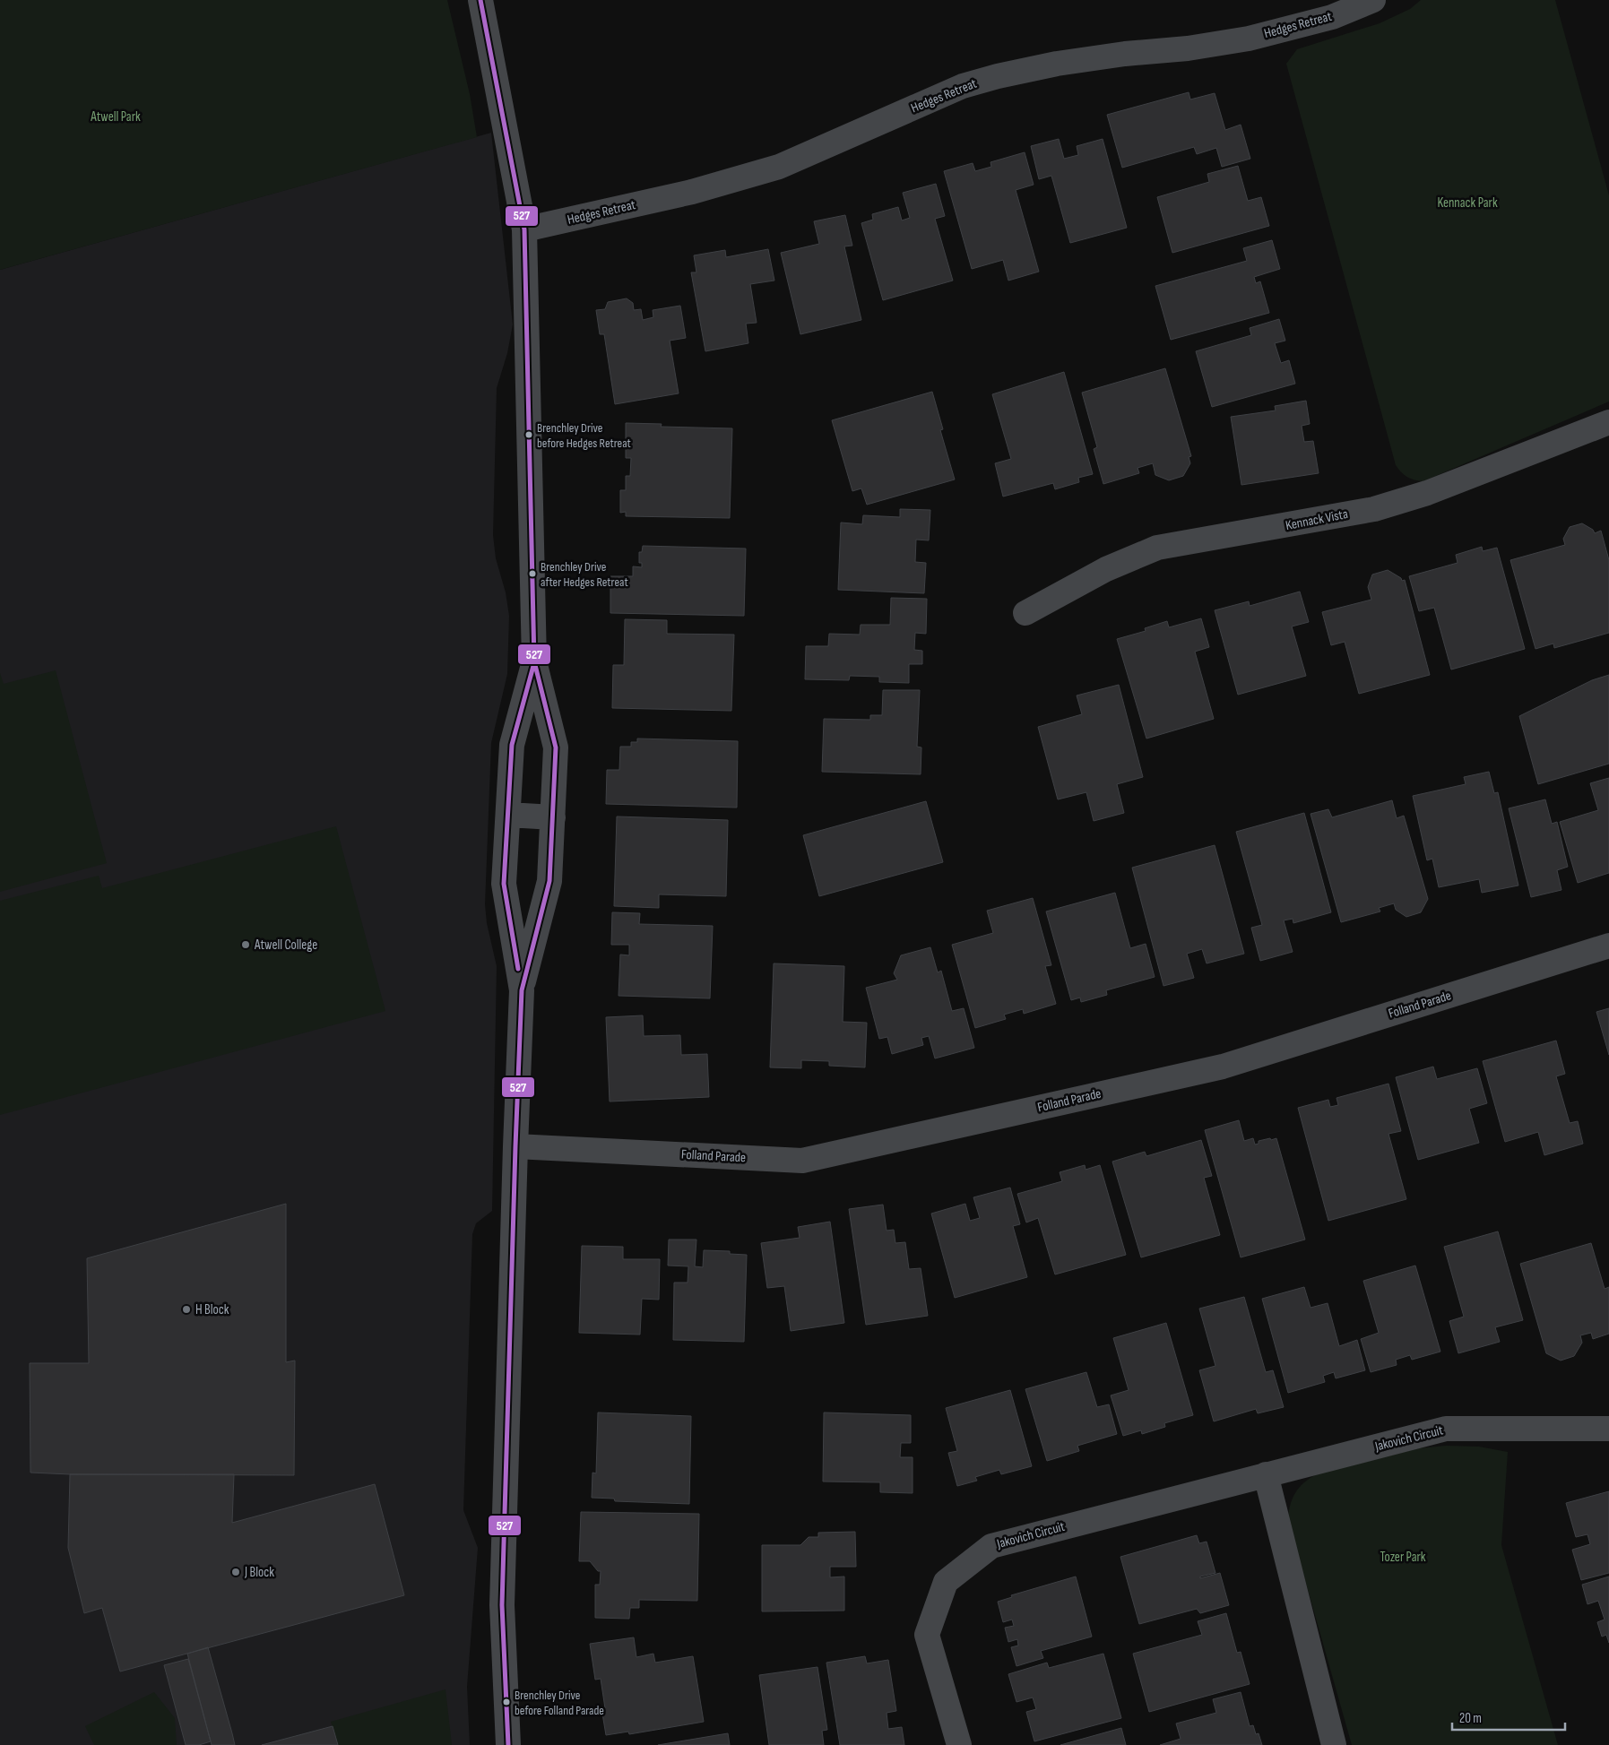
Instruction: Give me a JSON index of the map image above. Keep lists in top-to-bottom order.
{
  "streets": {
    "street": [
      "Hedges Retreat",
      "Kennack Vista",
      "Folland Parade",
      "Jakovich Circuit"
    ]
  },
  "parks": ["Atwell Park", "Kennack Park", "Tozer Park"],
  "places": [
    "Brenchley Drive before Hedges Retreat",
    "Brenchley Drive after Hedges Retreat",
    "Atwell College",
    "H Block",
    "J Block",
    "Brenchley Drive before Folland Parade"
  ],
  "lines": ["transit line 527"],
  "scale_bar": "20 m"
}
